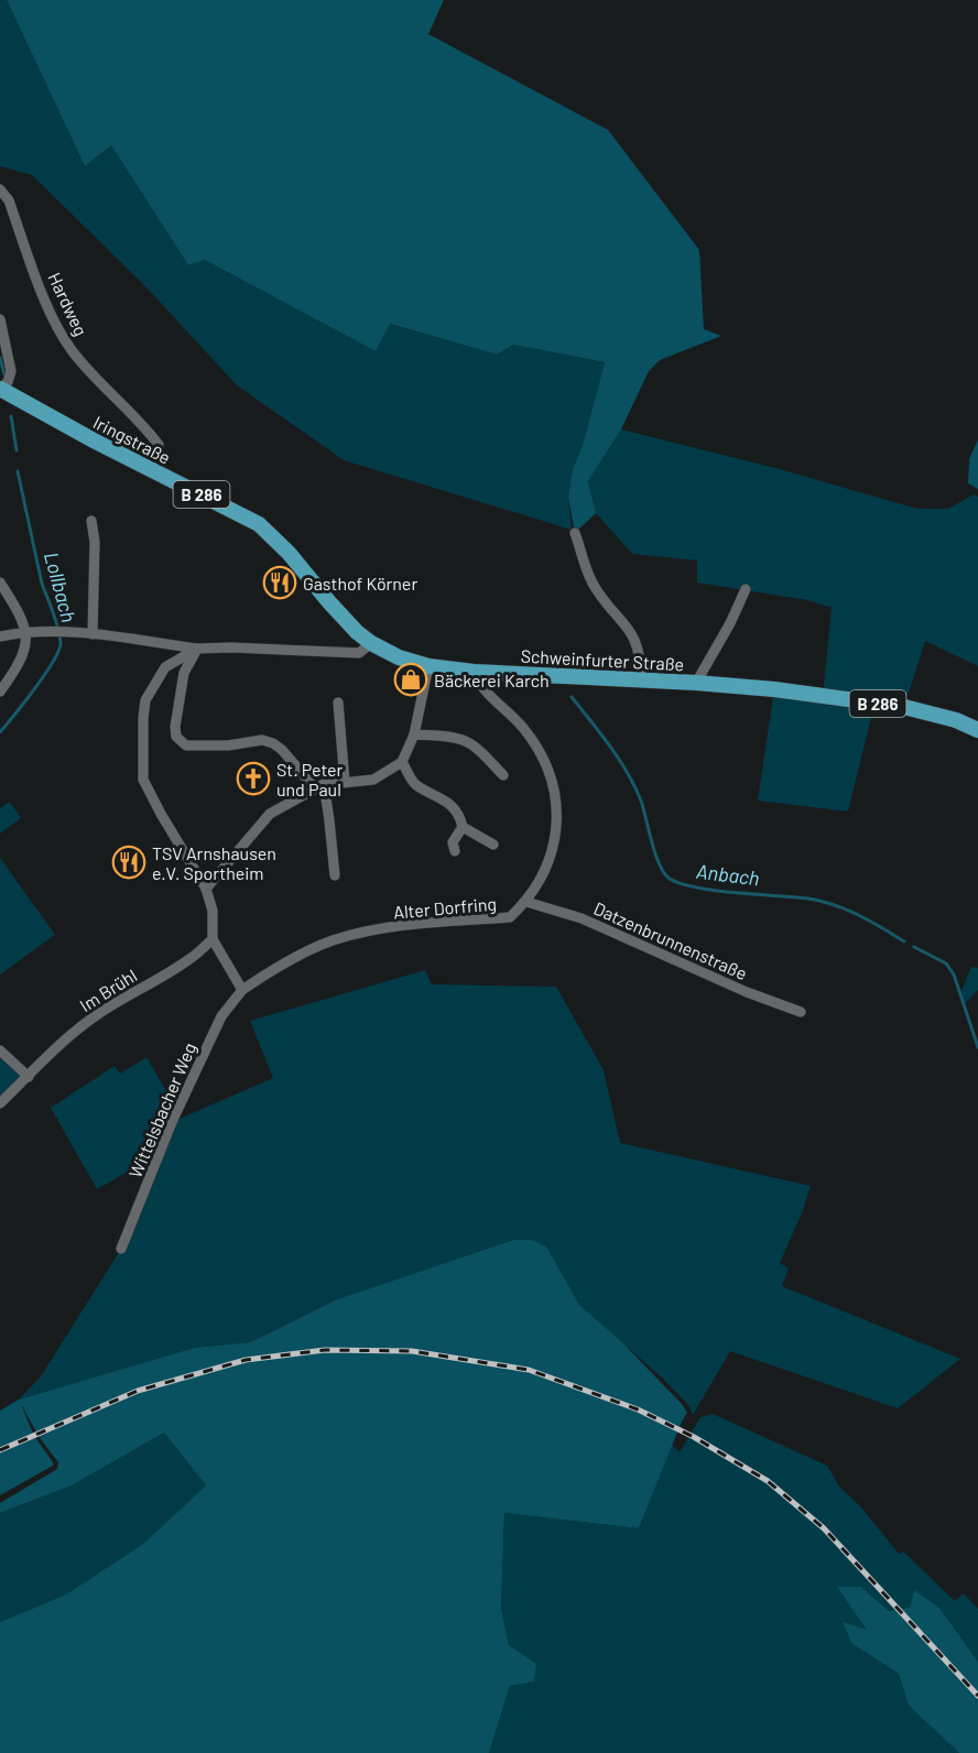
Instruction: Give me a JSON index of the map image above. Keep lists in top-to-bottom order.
{
  "streets": {
    "main road": ["Iringstraße", "B 286", "Schweinfurter Straße"],
    "street": [
      "Hardweg",
      "Alter Dorfring",
      "Datzenbrunnenstraße",
      "Im Brühl",
      "Wittelsbacher Weg"
    ]
  },
  "crossings": [
    ["Iringstraße", "Schweinfurter Straße"],
    ["Schweinfurter Straße", "Alter Dorfring"],
    ["Alter Dorfring", "Datzenbrunnenstraße"],
    ["Alter Dorfring", "Wittelsbacher Weg"]
  ],
  "water": ["Lollbach", "Anbach"],
  "places": {
    "restaurant": ["Gasthof Körner", "TSV Arnshausen e.V. Sportheim"],
    "shop": ["Bäckerei Karch"],
    "church": ["St. Peter und Paul"]
  }
}
